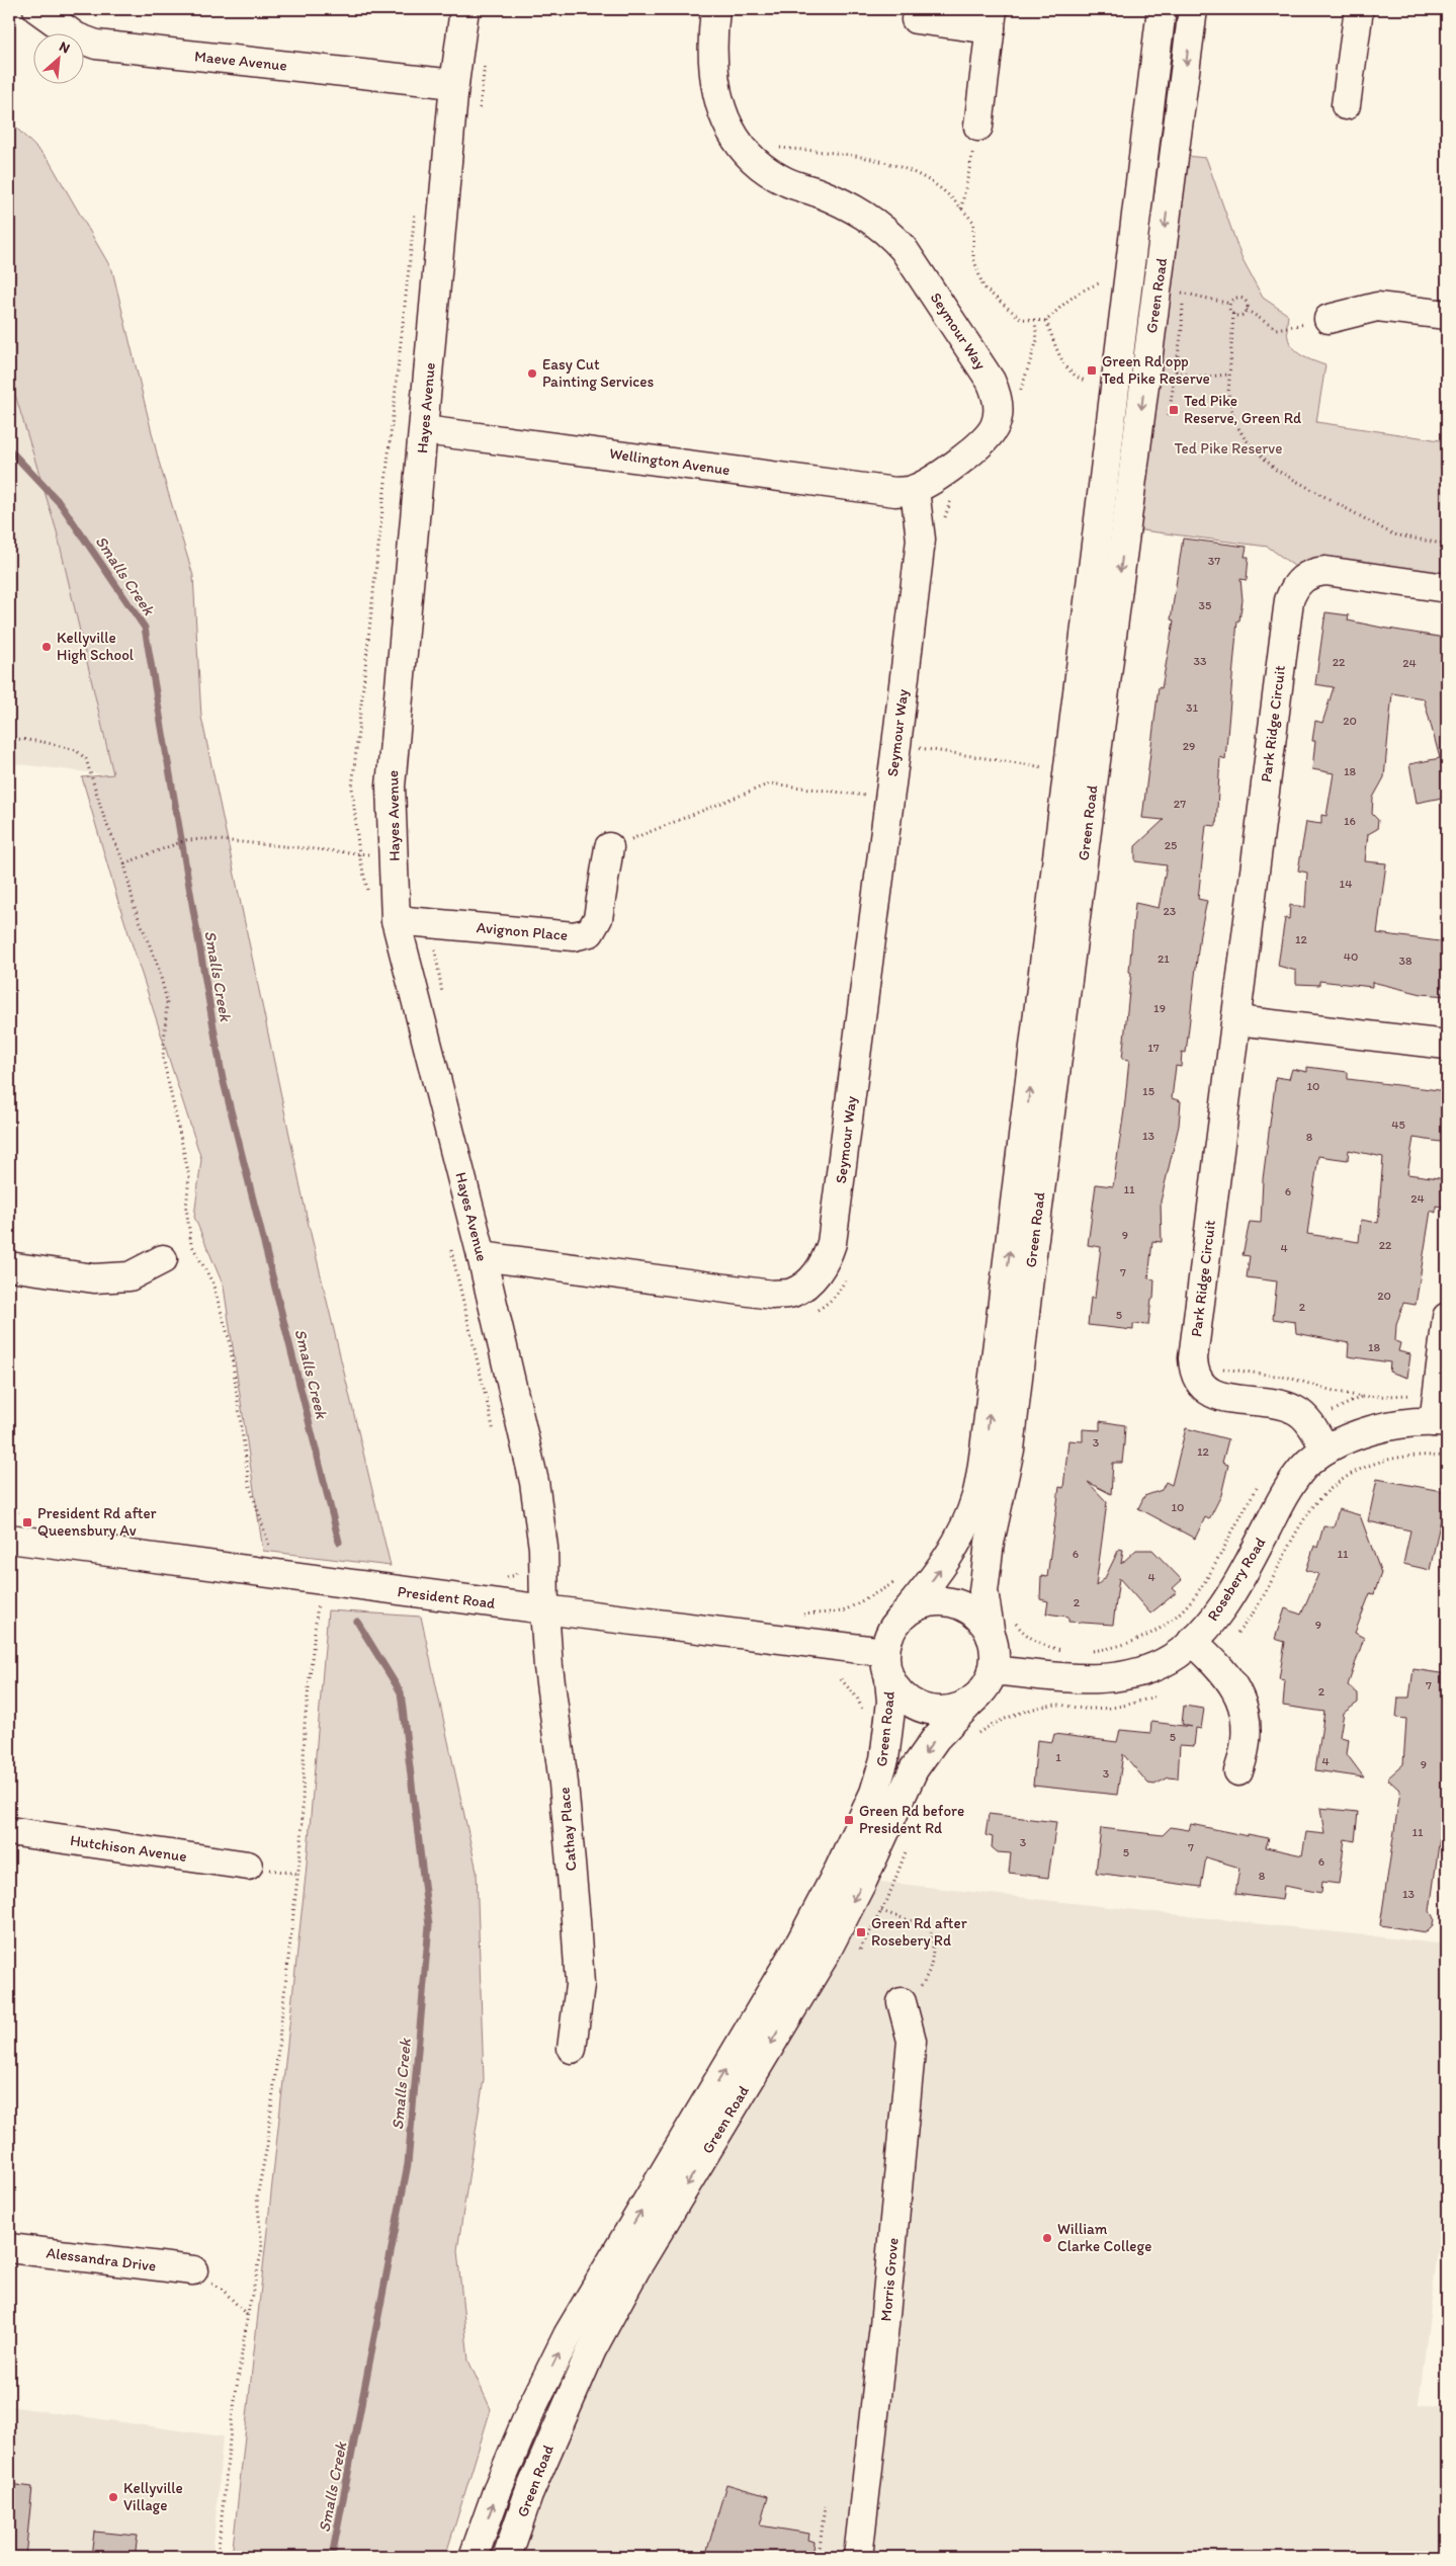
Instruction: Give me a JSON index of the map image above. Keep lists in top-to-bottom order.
{
  "streets": {
    "street": [
      "Maeve Avenue",
      "Green Road",
      "Seymour Way",
      "Hayes Avenue",
      "Wellington Avenue",
      "Park Ridge Circuit",
      "Avignon Place",
      "Rosebery Road",
      "President Road",
      "Cathay Place",
      "Hutchison Avenue",
      "Alessandra Drive",
      "Morris Grove"
    ]
  },
  "crossings": [
    ["Maeve Avenue", "Hayes Avenue"],
    ["Green Road", "Rosebery Road"],
    ["Green Road", "President Road"],
    ["Seymour Way", "Hayes Avenue"],
    ["Seymour Way", "Wellington Avenue"],
    ["Hayes Avenue", "Wellington Avenue"],
    ["Hayes Avenue", "Avignon Place"],
    ["Hayes Avenue", "President Road"],
    ["Hayes Avenue", "Cathay Place"],
    ["Rosebery Road", "President Road"],
    ["President Road", "Cathay Place"]
  ],
  "water": ["Smalls Creek"],
  "parks": ["Ted Pike Reserve"],
  "places": {
    "transit": [
      "Green Rd opp Ted Pike Reserve",
      "Ted Pike Reserve, Green Rd",
      "President Rd after Queensbury Av",
      "Green Rd before President Rd",
      "Green Rd after Rosebery Rd"
    ],
    "other": [
      "Easy Cut Painting Services",
      "Kellyville High School",
      "William Clarke College",
      "Kellyville Village"
    ]
  },
  "house_numbers": [
    "37",
    "35",
    "33",
    "22",
    "24",
    "31",
    "20",
    "29",
    "18",
    "27",
    "16",
    "25",
    "14",
    "23",
    "12",
    "40",
    "21",
    "38",
    "19",
    "17",
    "10",
    "15",
    "45",
    "13",
    "8",
    "11",
    "6",
    "24",
    "9",
    "22",
    "4",
    "7",
    "20",
    "2",
    "5",
    "18",
    "3",
    "12",
    "10",
    "6",
    "11",
    "4",
    "2",
    "9",
    "7",
    "2",
    "5",
    "1",
    "4",
    "9",
    "3",
    "11",
    "3",
    "7",
    "5",
    "6",
    "8",
    "13"
  ],
  "north": "top right"
}
